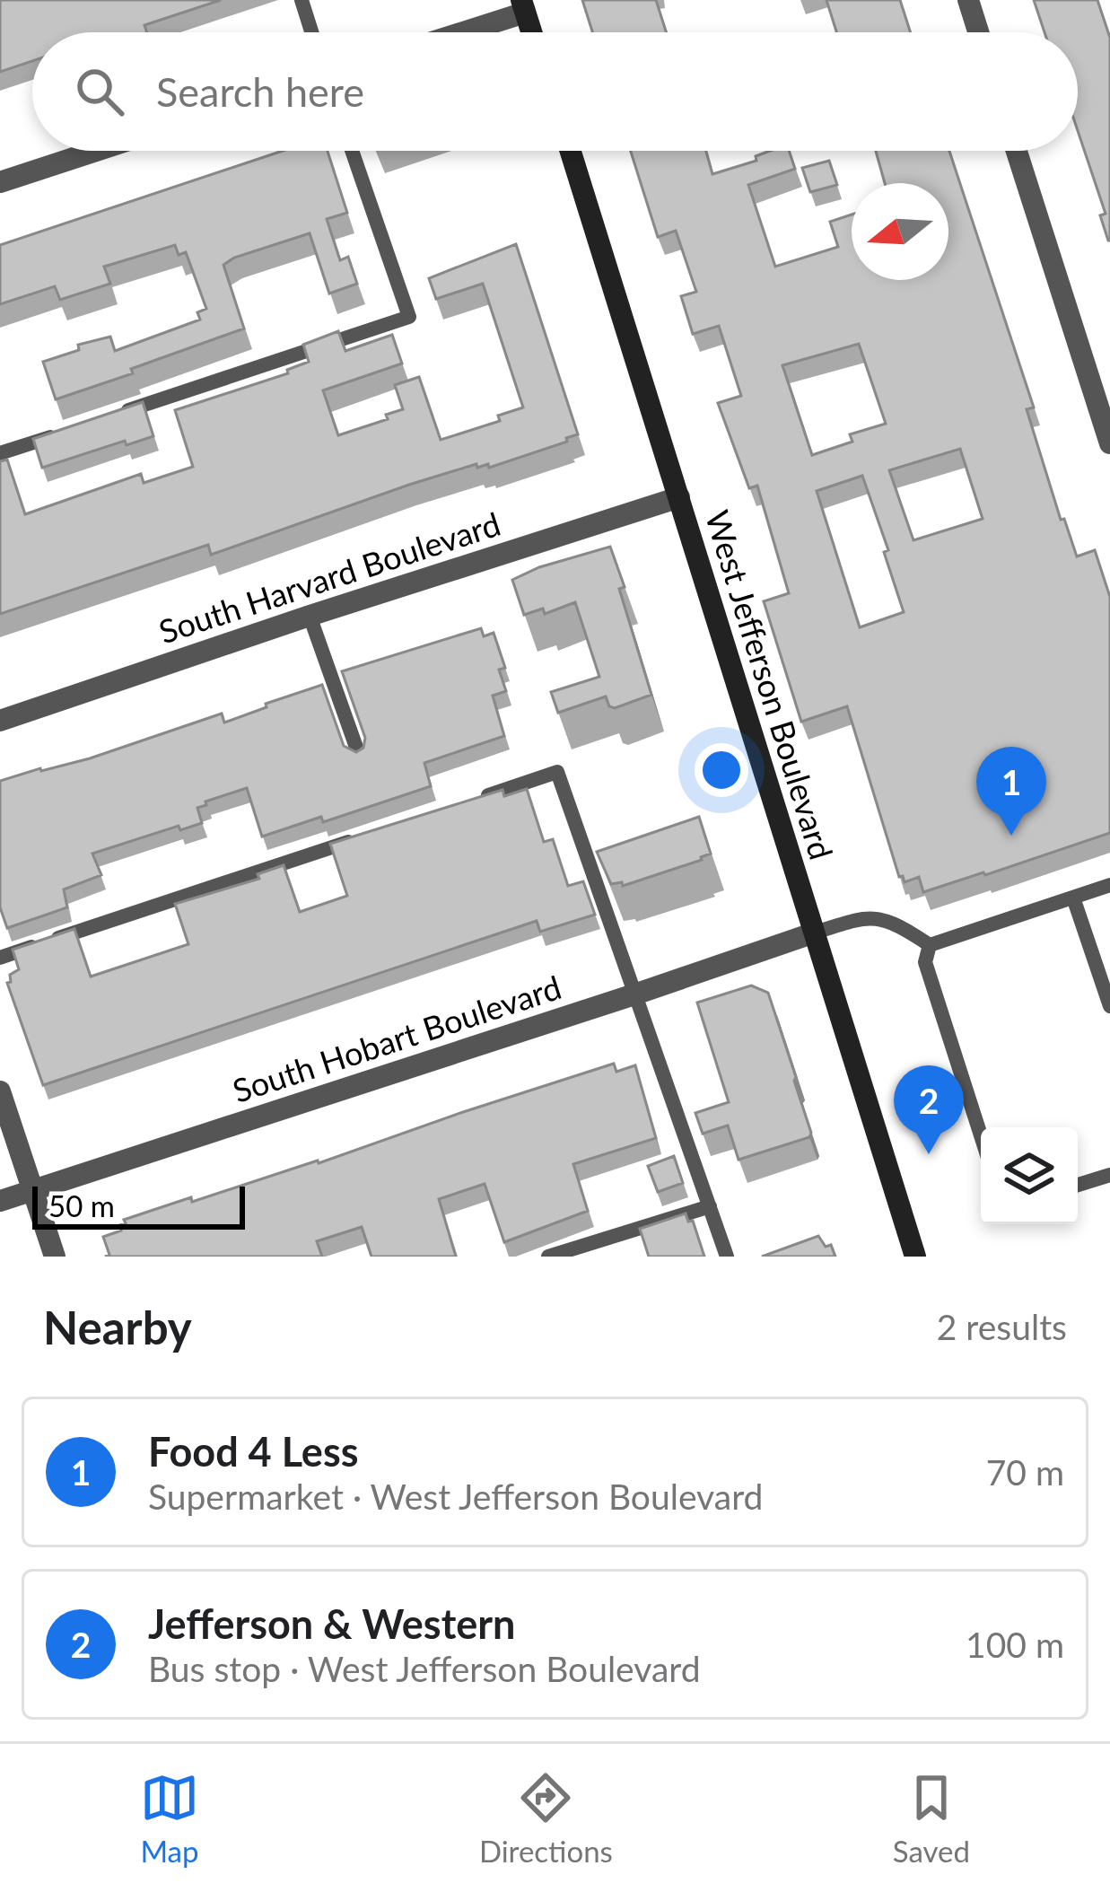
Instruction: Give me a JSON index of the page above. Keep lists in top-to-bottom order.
{
  "streets": {
    "main road": ["West Jefferson Boulevard"],
    "street": ["South Harvard Boulevard", "South Hobart Boulevard"]
  },
  "crossings": [
    ["South Harvard Boulevard", "West Jefferson Boulevard"],
    ["West Jefferson Boulevard", "South Hobart Boulevard"]
  ],
  "scale_bar": "50 m",
  "north": "left",
  "page": {
    "search": "Search here",
    "pins": ["1", "2"],
    "scale": "50 m",
    "heading": ["Nearby", "2 results"],
    "list": [
      {
        "mark": "1",
        "name": "Food 4 Less",
        "note": "Supermarket · West Jefferson Boulevard",
        "value": "70 m"
      },
      {
        "mark": "2",
        "name": "Jefferson & Western",
        "note": "Bus stop · West Jefferson Boulevard",
        "value": "100 m"
      }
    ],
    "nav": ["Map", "Directions", "Saved"]
  }
}
